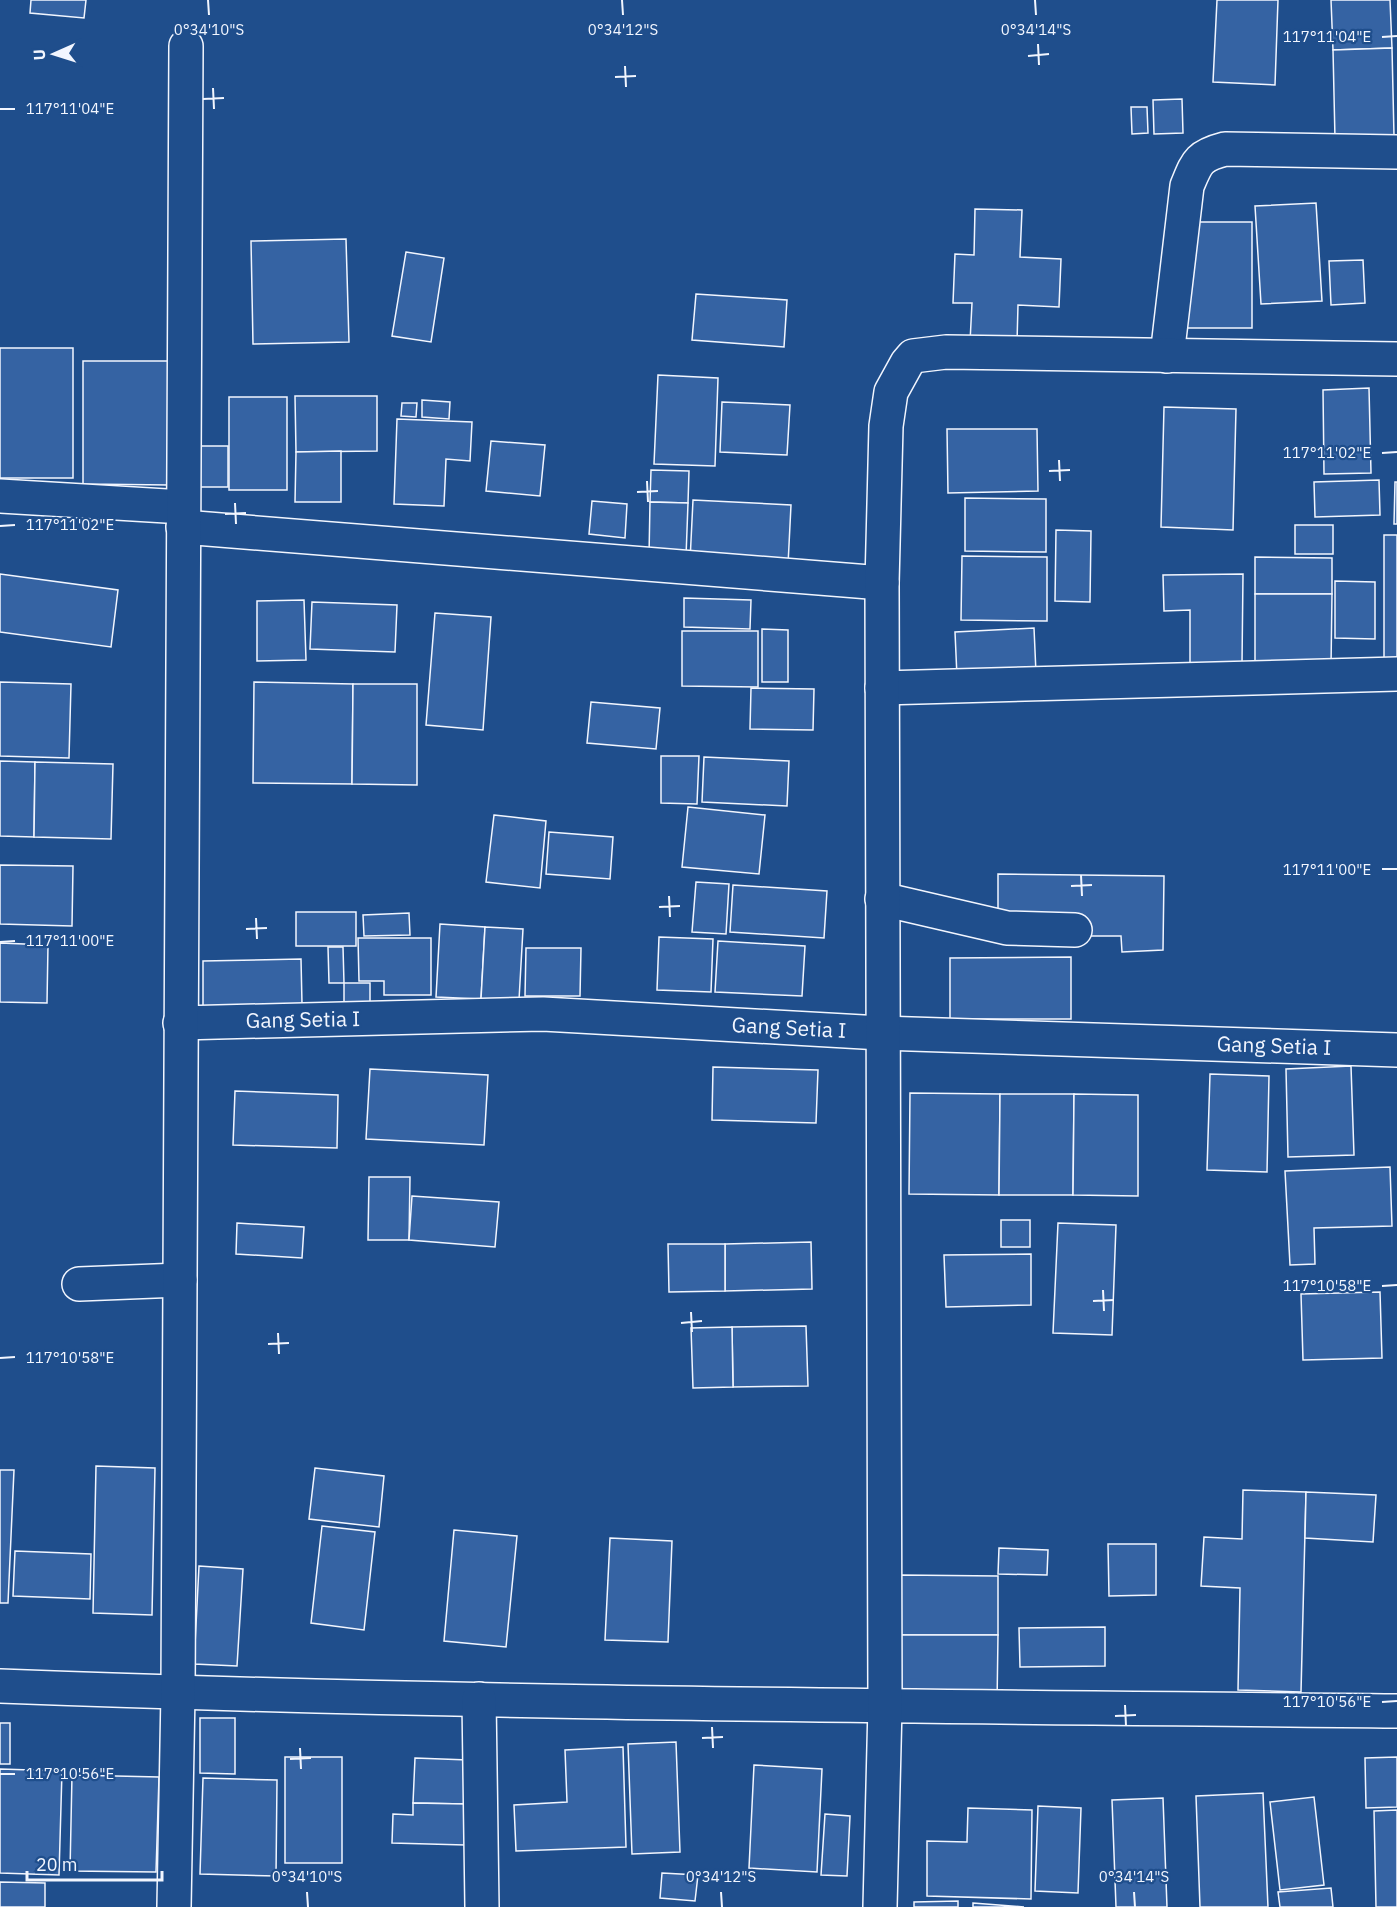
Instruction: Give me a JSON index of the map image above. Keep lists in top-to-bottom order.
{
  "streets": {
    "street": ["Gang Setia I"]
  },
  "scale_bar": "20 m",
  "north": "left",
  "coordinates": [
    "0°34'10\"S",
    "0°34'12\"S",
    "0°34'14\"S",
    "117°11'04\"E",
    "117°11'02\"E",
    "117°11'00\"E",
    "117°10'58\"E",
    "117°10'56\"E"
  ]
}
